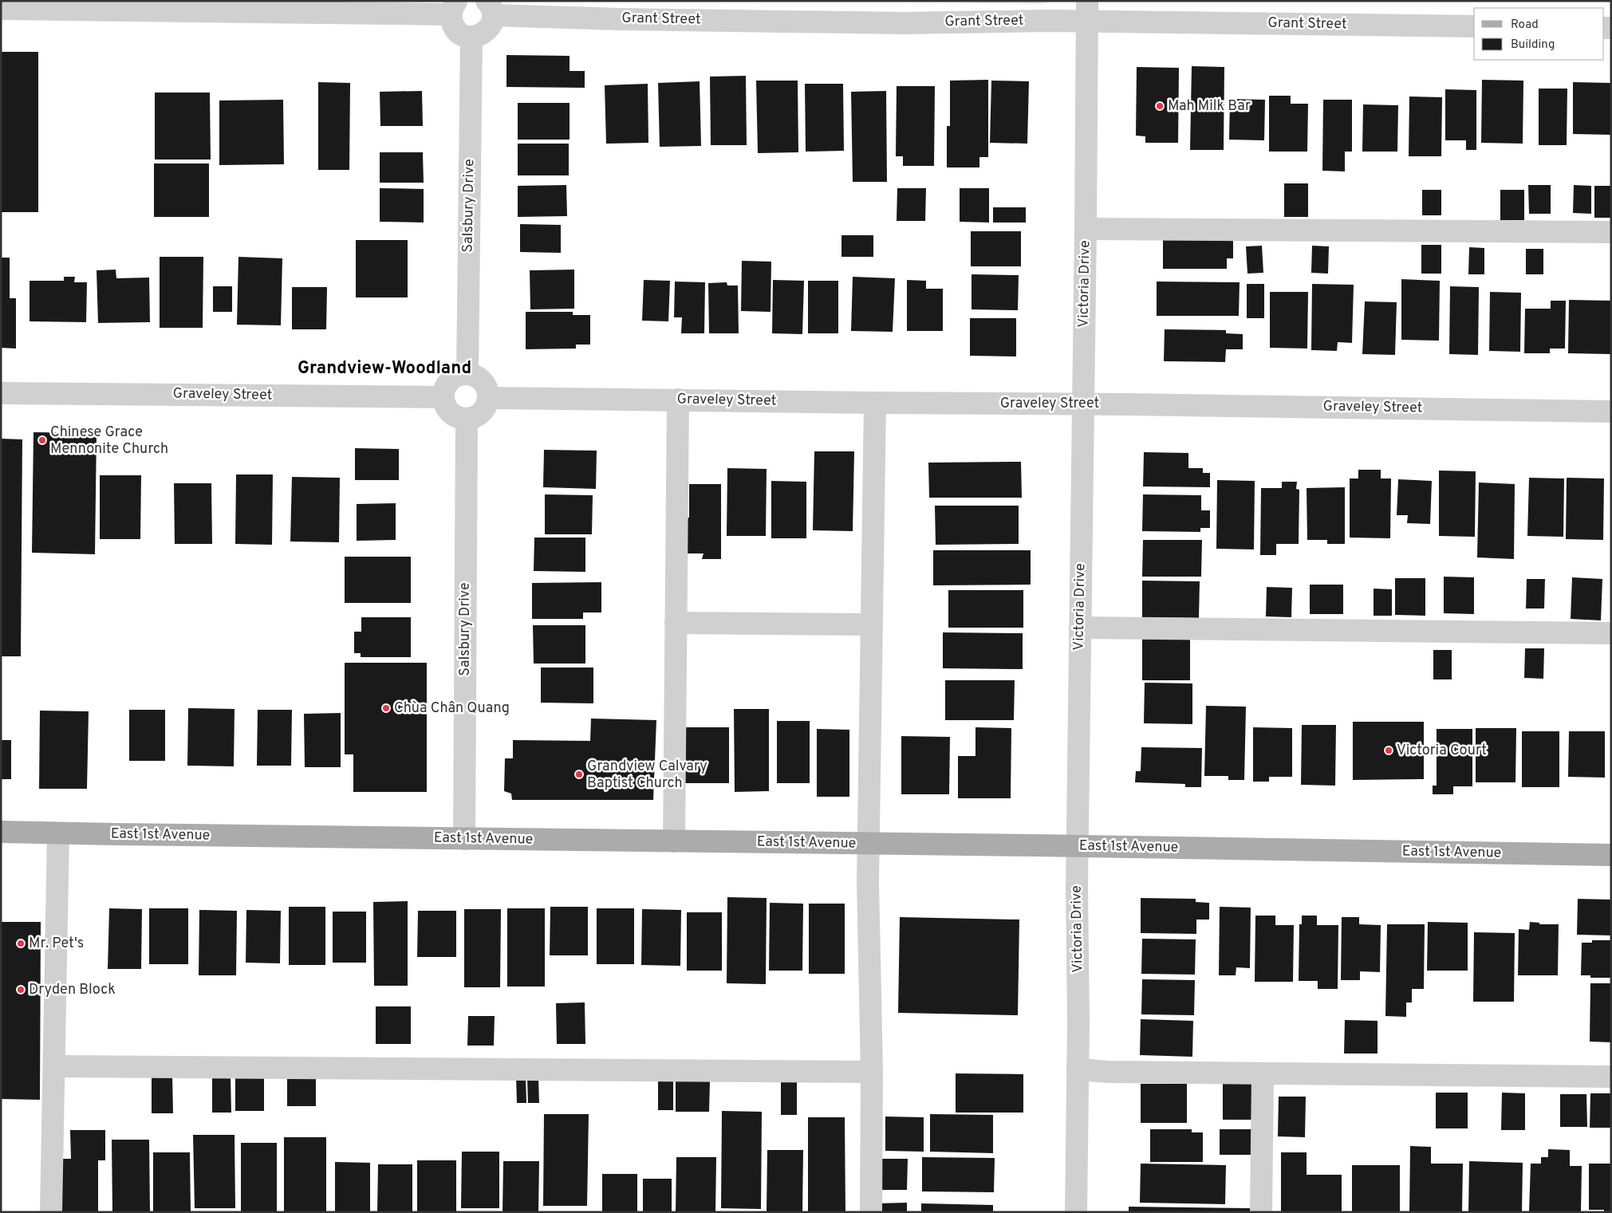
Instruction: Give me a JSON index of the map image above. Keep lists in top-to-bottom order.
{
  "streets": {
    "main road": ["East 1st Avenue"],
    "street": [
      "Grant Street",
      "Salsbury Drive",
      "Victoria Drive",
      "Graveley Street"
    ]
  },
  "crossings": [
    ["Grant Street", "Victoria Drive"],
    ["Salsbury Drive", "Graveley Street"],
    ["Salsbury Drive", "East 1st Avenue"],
    ["Victoria Drive", "Graveley Street"],
    ["Victoria Drive", "East 1st Avenue"]
  ],
  "districts": ["Grandview-Woodland"],
  "places": [
    "Mah Milk Bar",
    "Chinese Grace Mennonite Church",
    "Chùa Chân Quang",
    "Victoria Court",
    "Grandview Calvary Baptist Church",
    "Mr. Pet's",
    "Dryden Block"
  ],
  "legend": ["Road", "Building"]
}
